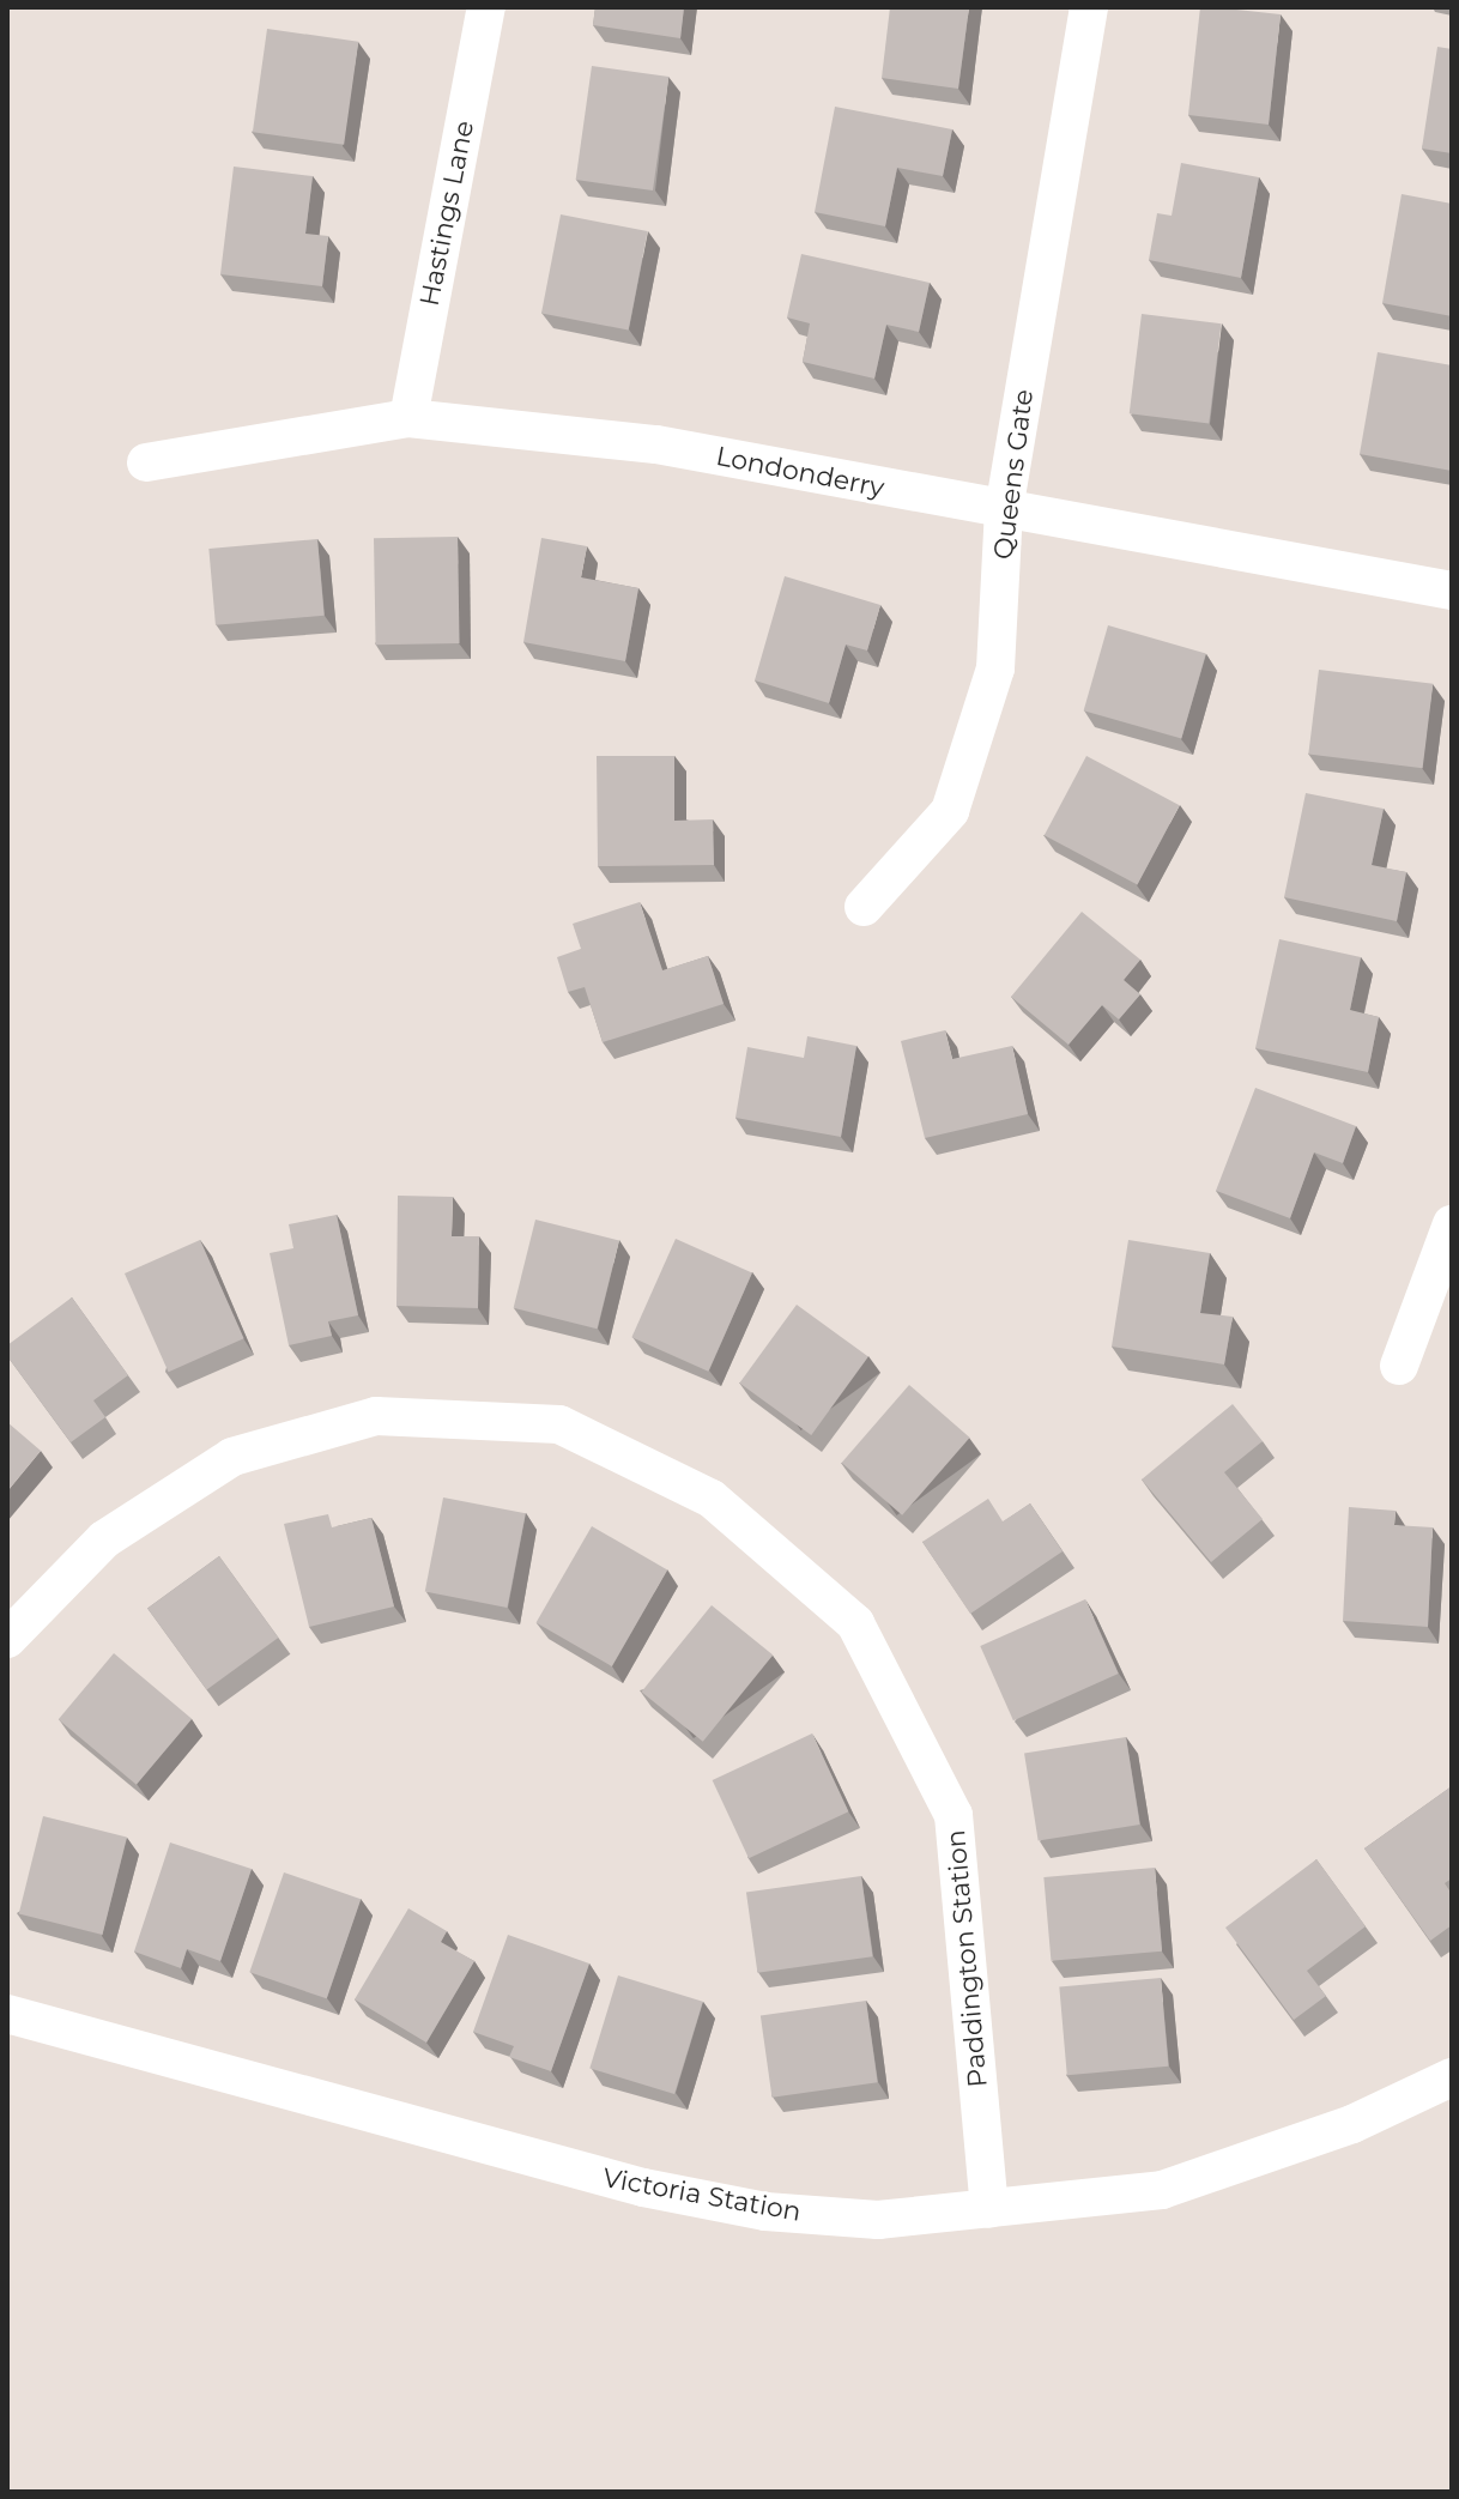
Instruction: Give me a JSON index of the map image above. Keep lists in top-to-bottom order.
{
  "streets": {
    "street": [
      "Hastings Lane",
      "Londonderry",
      "Queens Gate",
      "Paddington Station",
      "Victoria Station"
    ]
  },
  "crossings": [
    ["Hastings Lane", "Londonderry"],
    ["Londonderry", "Queens Gate"],
    ["Paddington Station", "Victoria Station"]
  ]
}
